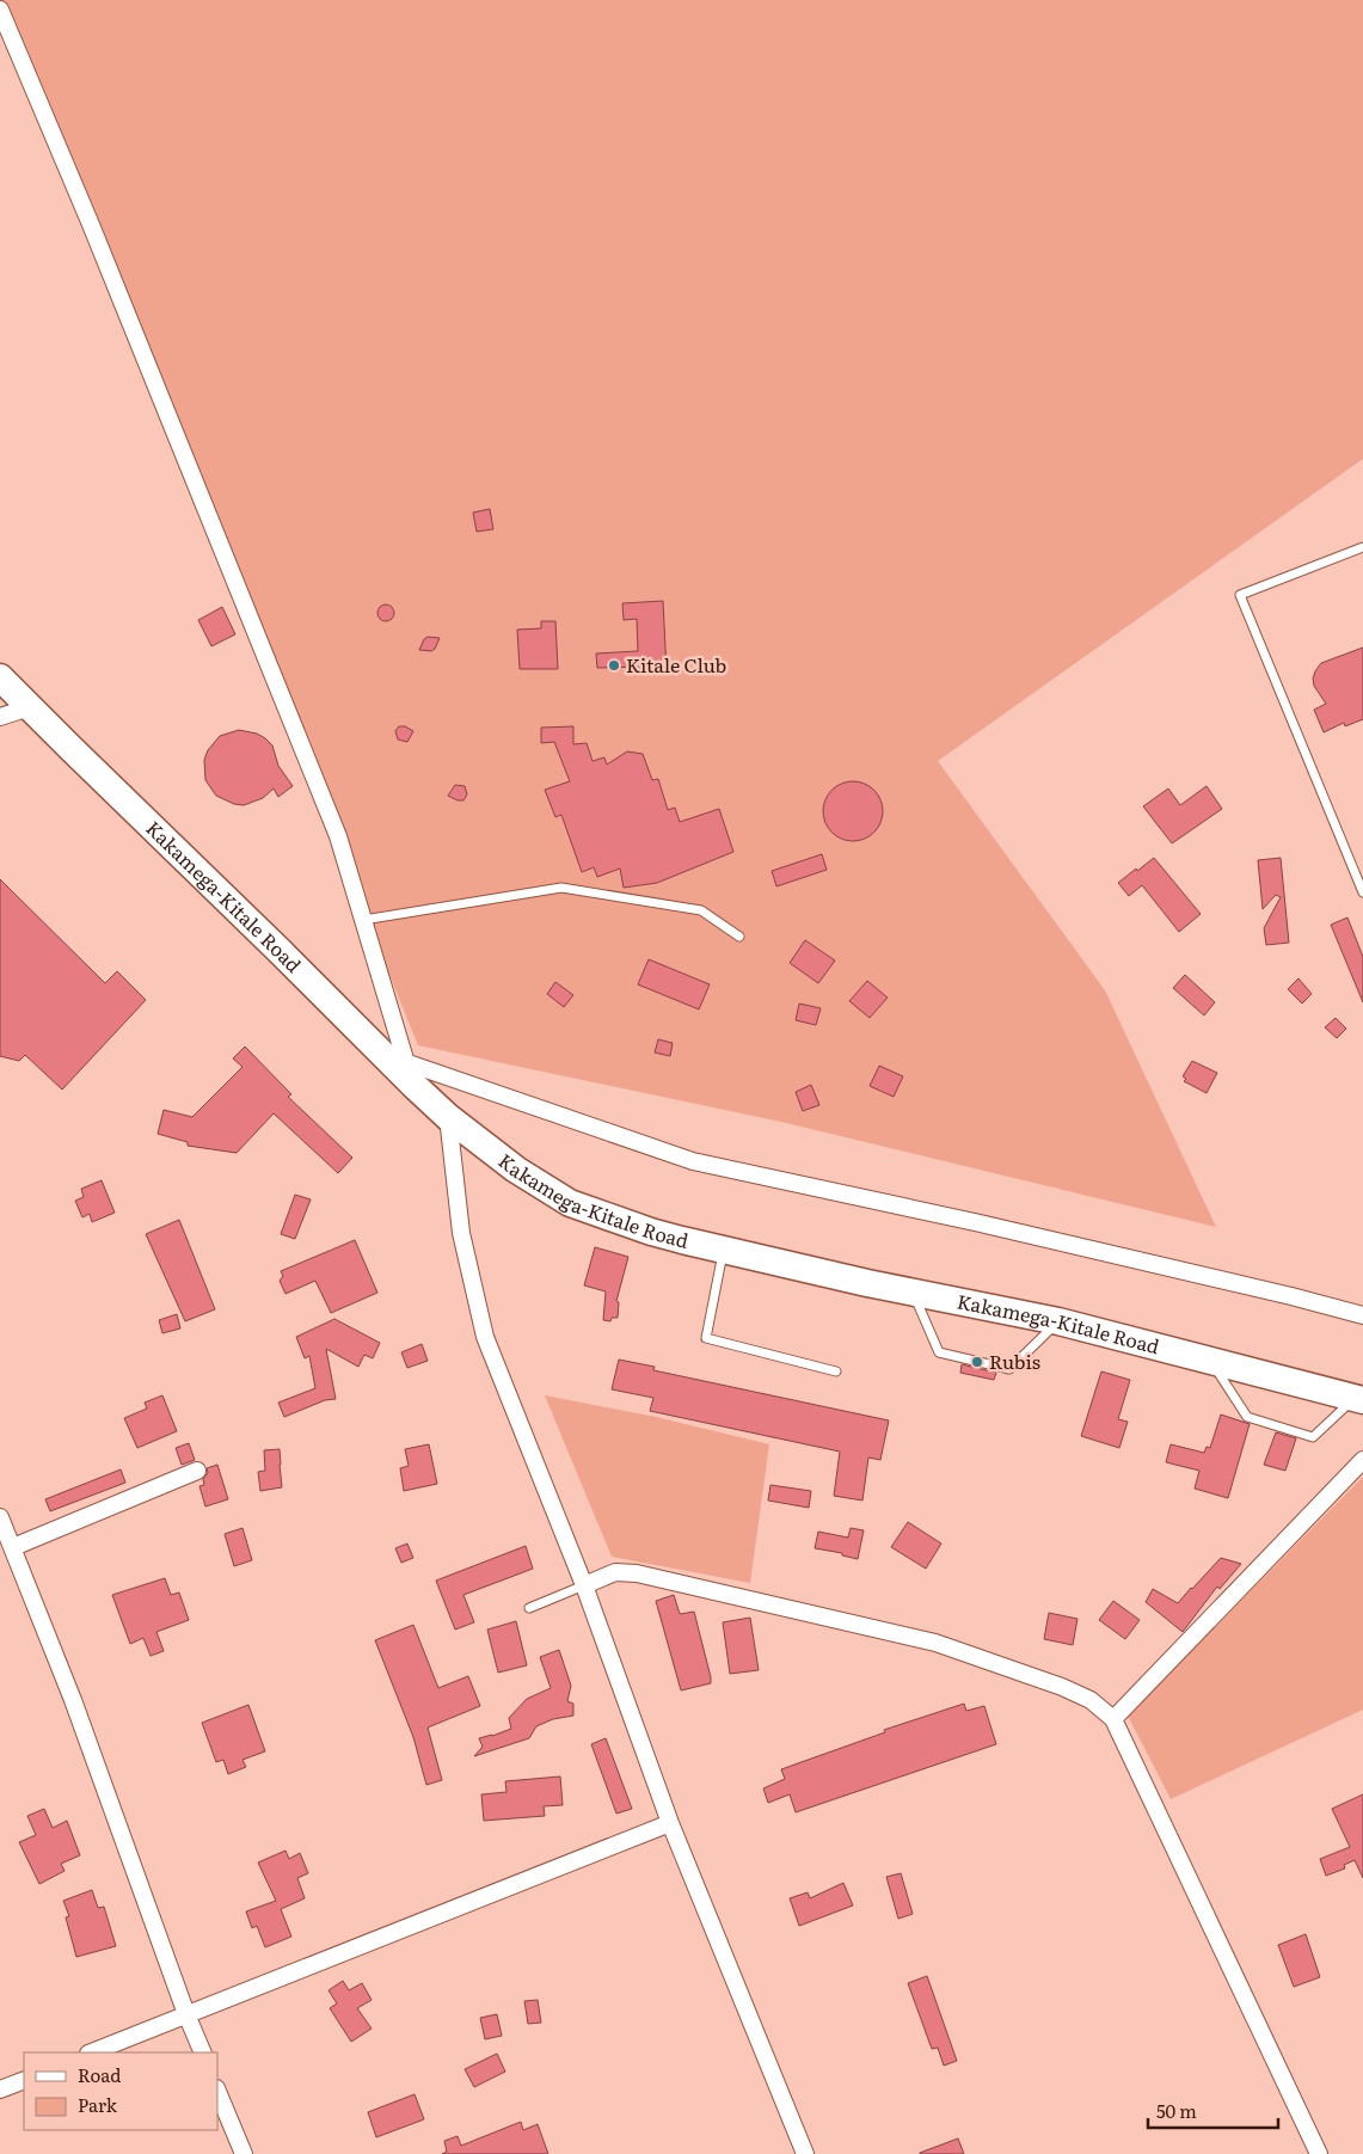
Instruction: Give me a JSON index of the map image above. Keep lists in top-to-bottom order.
{
  "streets": {
    "highway": ["Kakamega-Kitale Road"]
  },
  "places": ["Kitale Club", "Rubis"],
  "legend": ["Road", "Park"],
  "scale_bar": "50 m"
}
